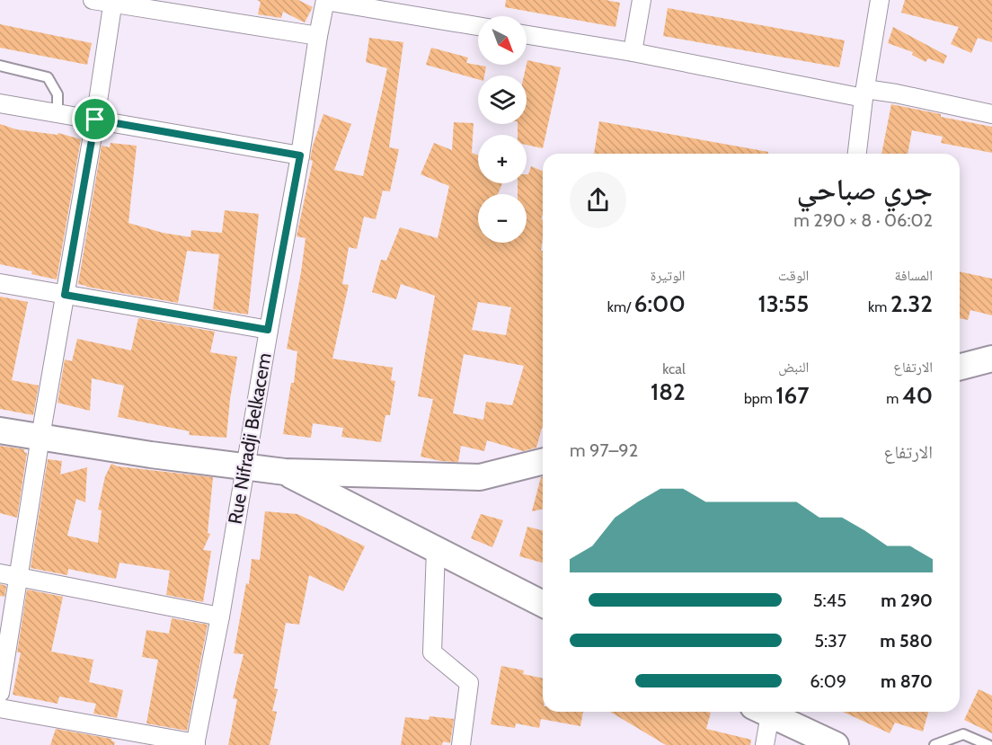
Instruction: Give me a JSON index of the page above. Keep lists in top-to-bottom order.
{
  "streets": {
    "street": ["Rue Nifradji Belkacem"]
  },
  "north": "bottom right",
  "page": {
    "map_buttons": ["+", "−"],
    "heading": ["جري صباحي", "06:02 · 8 × 290 m"],
    "stats": [
      ["المسافة", "2.32 km"],
      ["الوقت", "13:55"],
      ["الوتيرة", "6:00 /km"],
      ["الارتفاع", "40 m"],
      ["النبض", "167 bpm"],
      ["kcal", "182"]
    ],
    "chart": ["الارتفاع", "92–97 m"],
    "list": [
      {
        "name": "290 m",
        "note": "5:45"
      },
      {
        "name": "580 m",
        "note": "5:37"
      },
      {
        "name": "870 m",
        "note": "6:09"
      }
    ]
  }
}
